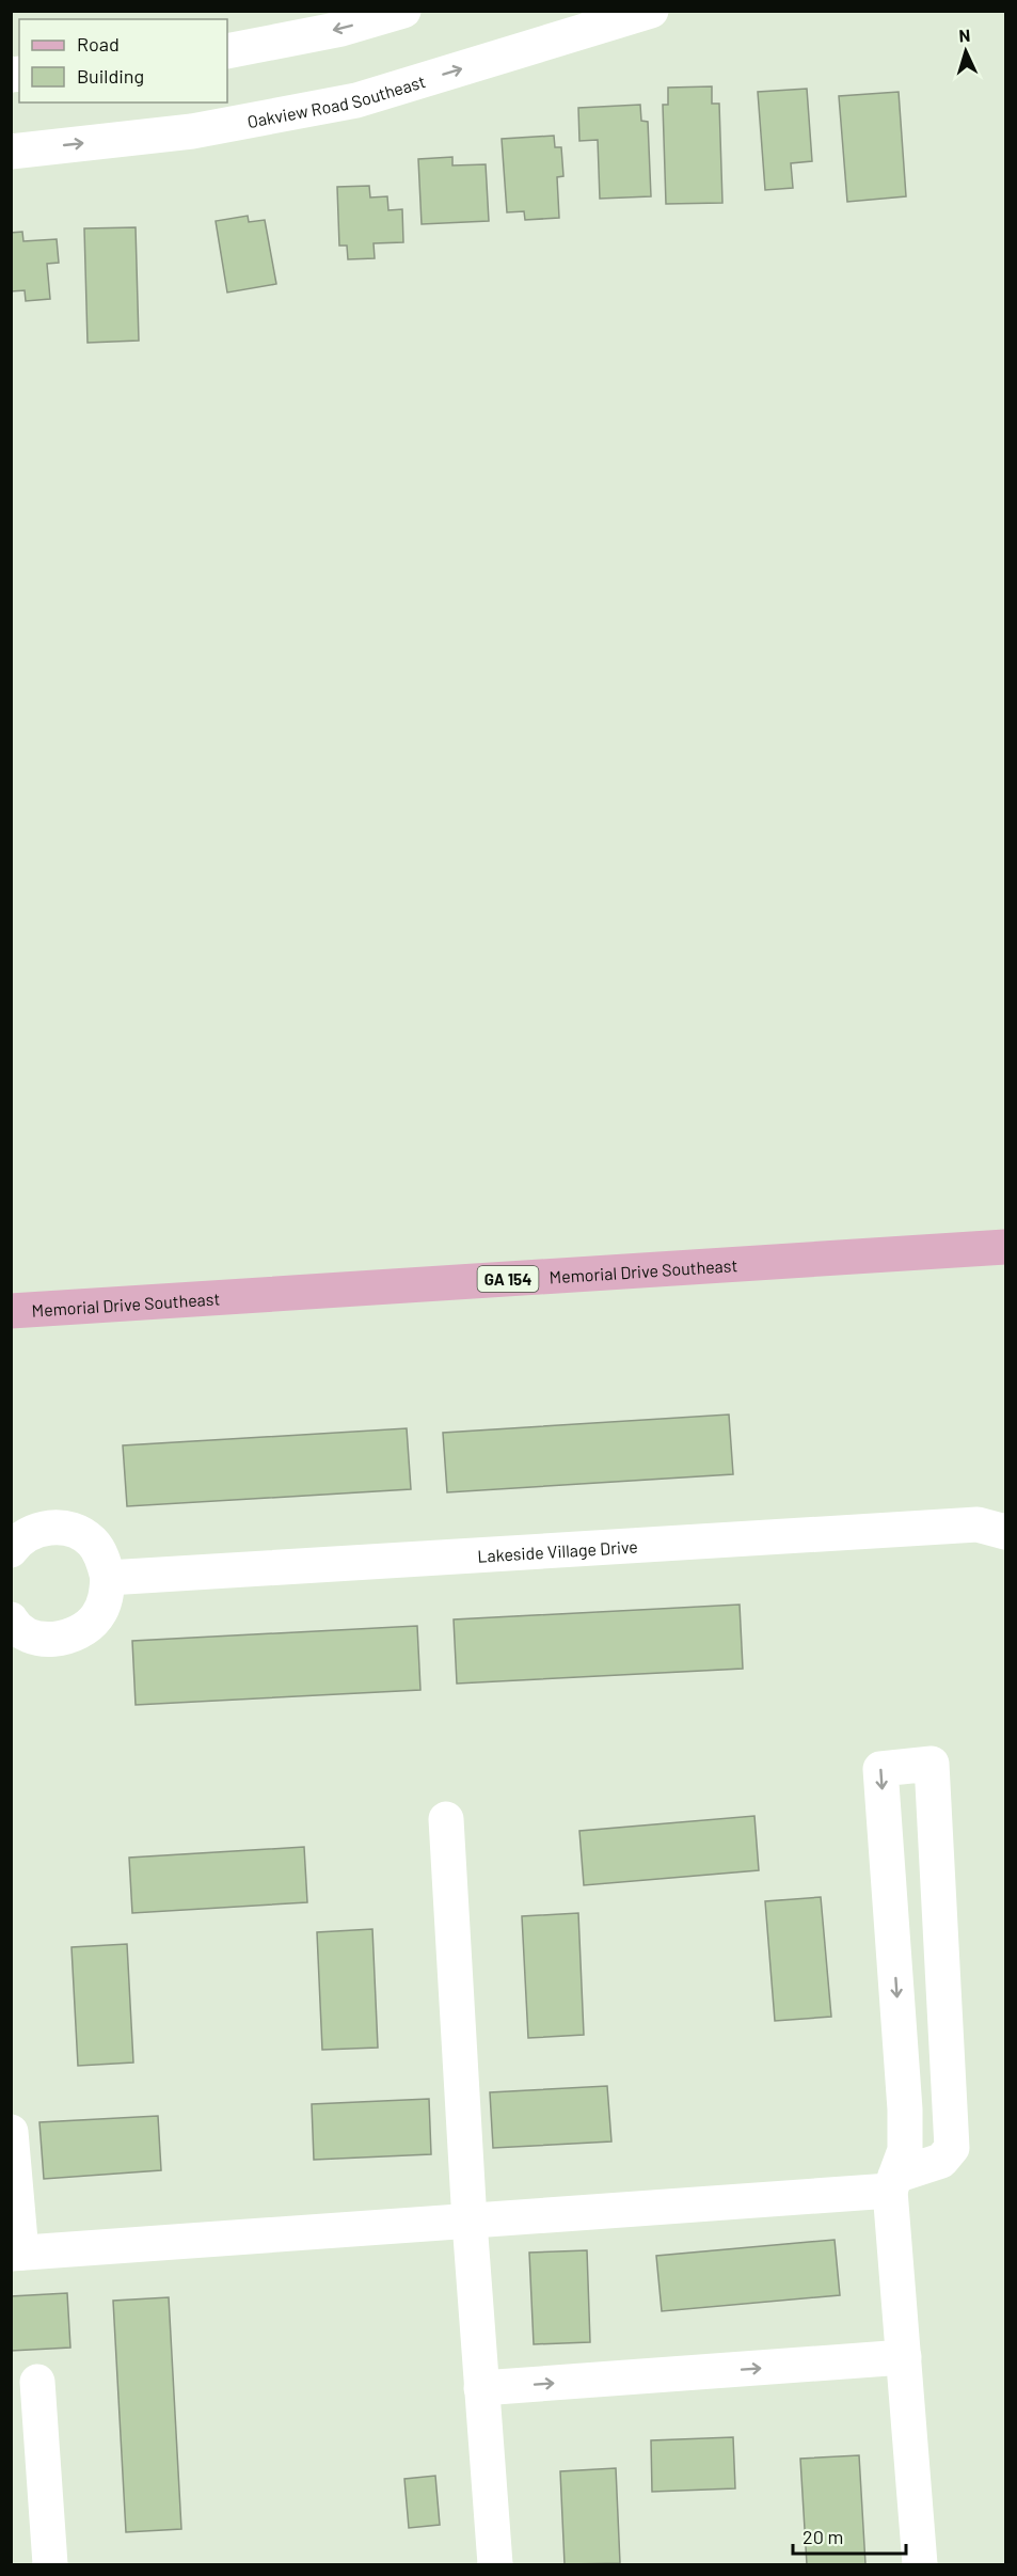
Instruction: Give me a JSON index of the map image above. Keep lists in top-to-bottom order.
{
  "streets": {
    "main road": ["Memorial Drive Southeast", "GA 154"],
    "street": ["Oakview Road Southeast", "Lakeside Village Drive"]
  },
  "one_way": ["Oakview Road Southeast"],
  "legend": ["Road", "Building"],
  "scale_bar": "20 m",
  "north": "top"
}
